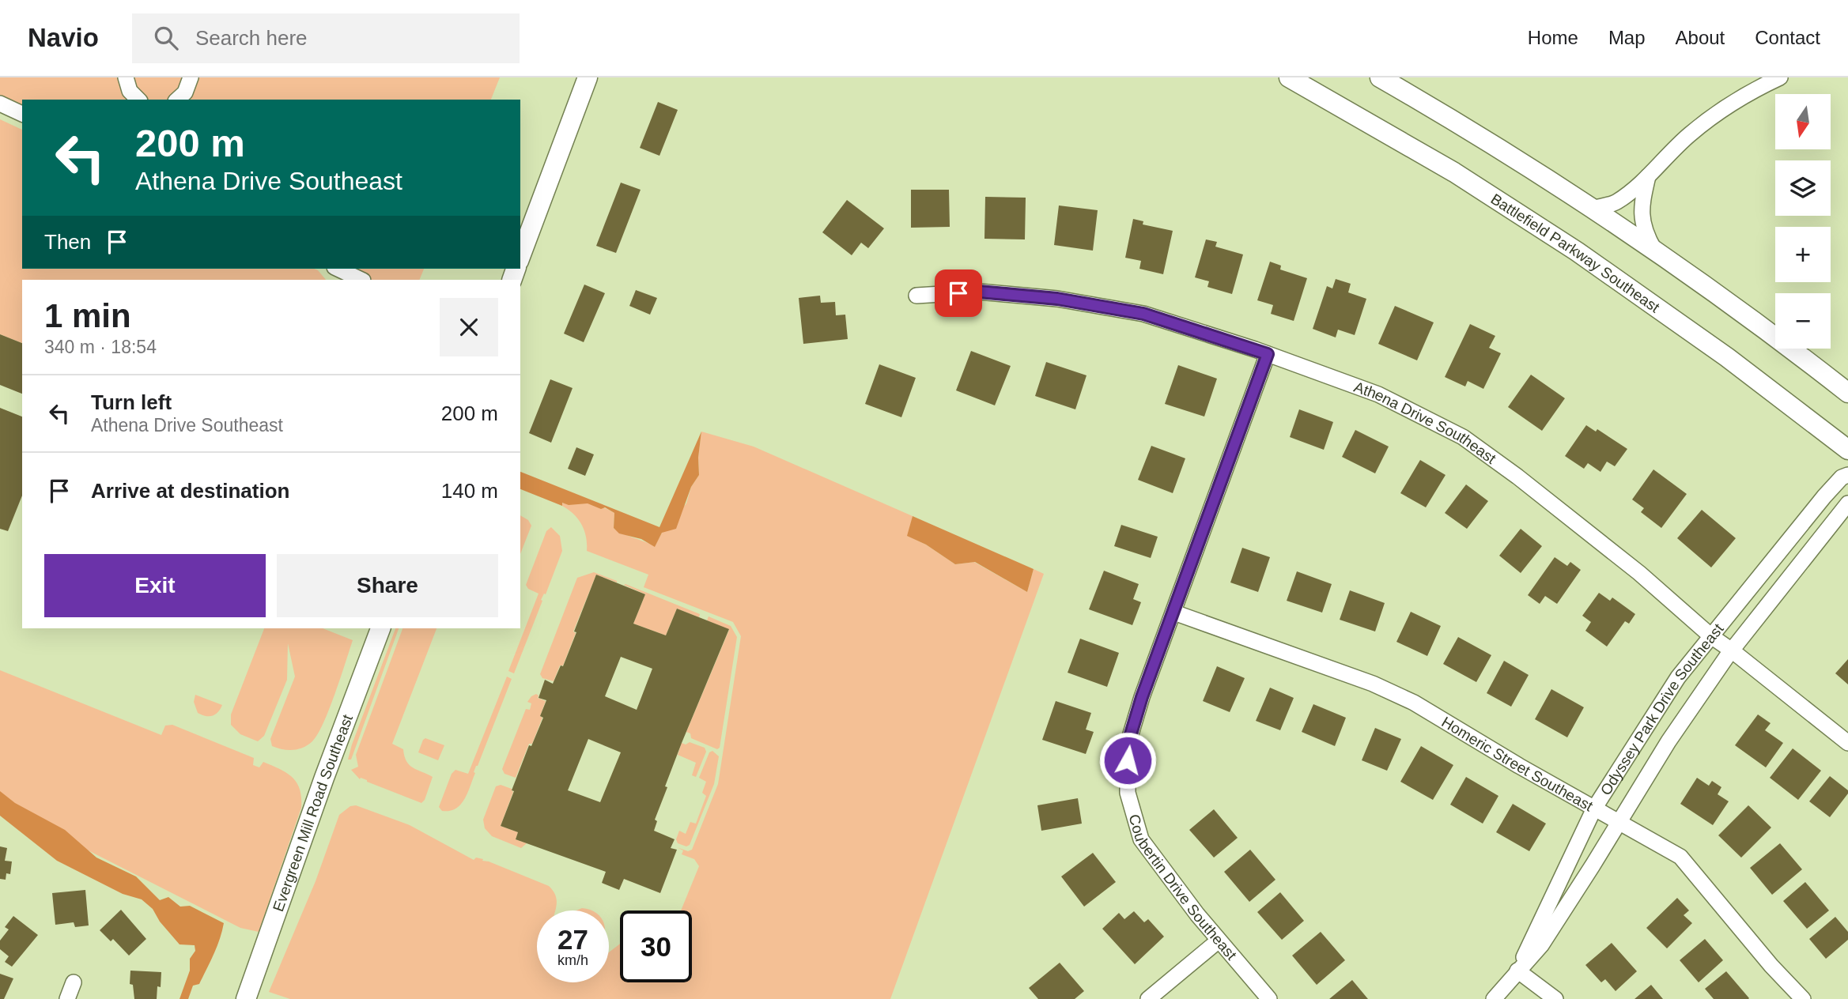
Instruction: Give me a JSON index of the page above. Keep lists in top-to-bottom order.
{
  "streets": {
    "main road": ["Battlefield Parkway Southeast", "Evergreen Mill Road Southeast"],
    "street": [
      "Athena Drive Southeast",
      "Odyssey Park Drive Southeast",
      "Homeric Street Southeast",
      "Coubertin Drive Southeast"
    ]
  },
  "crossings": [
    ["Athena Drive Southeast", "Odyssey Park Drive Southeast"],
    ["Athena Drive Southeast", "Coubertin Drive Southeast"],
    ["Odyssey Park Drive Southeast", "Homeric Street Southeast"],
    ["Homeric Street Southeast", "Coubertin Drive Southeast"]
  ],
  "north": "bottom",
  "page": {
    "header": "Navio",
    "search": "Search here",
    "nav": [
      "Home",
      "Map",
      "About",
      "Contact"
    ],
    "map_buttons": ["+", "−"],
    "turn": ["200 m", "Athena Drive Southeast"],
    "then": "Then",
    "heading": ["1 min", "340 m · 18:54"],
    "list": [
      {
        "name": "Turn left",
        "note": "Athena Drive Southeast",
        "value": "200 m"
      },
      {
        "name": "Arrive at destination",
        "value": "140 m"
      }
    ],
    "buttons": ["Exit", "Share"],
    "speed": "27 km/h",
    "limit": "30"
  }
}
